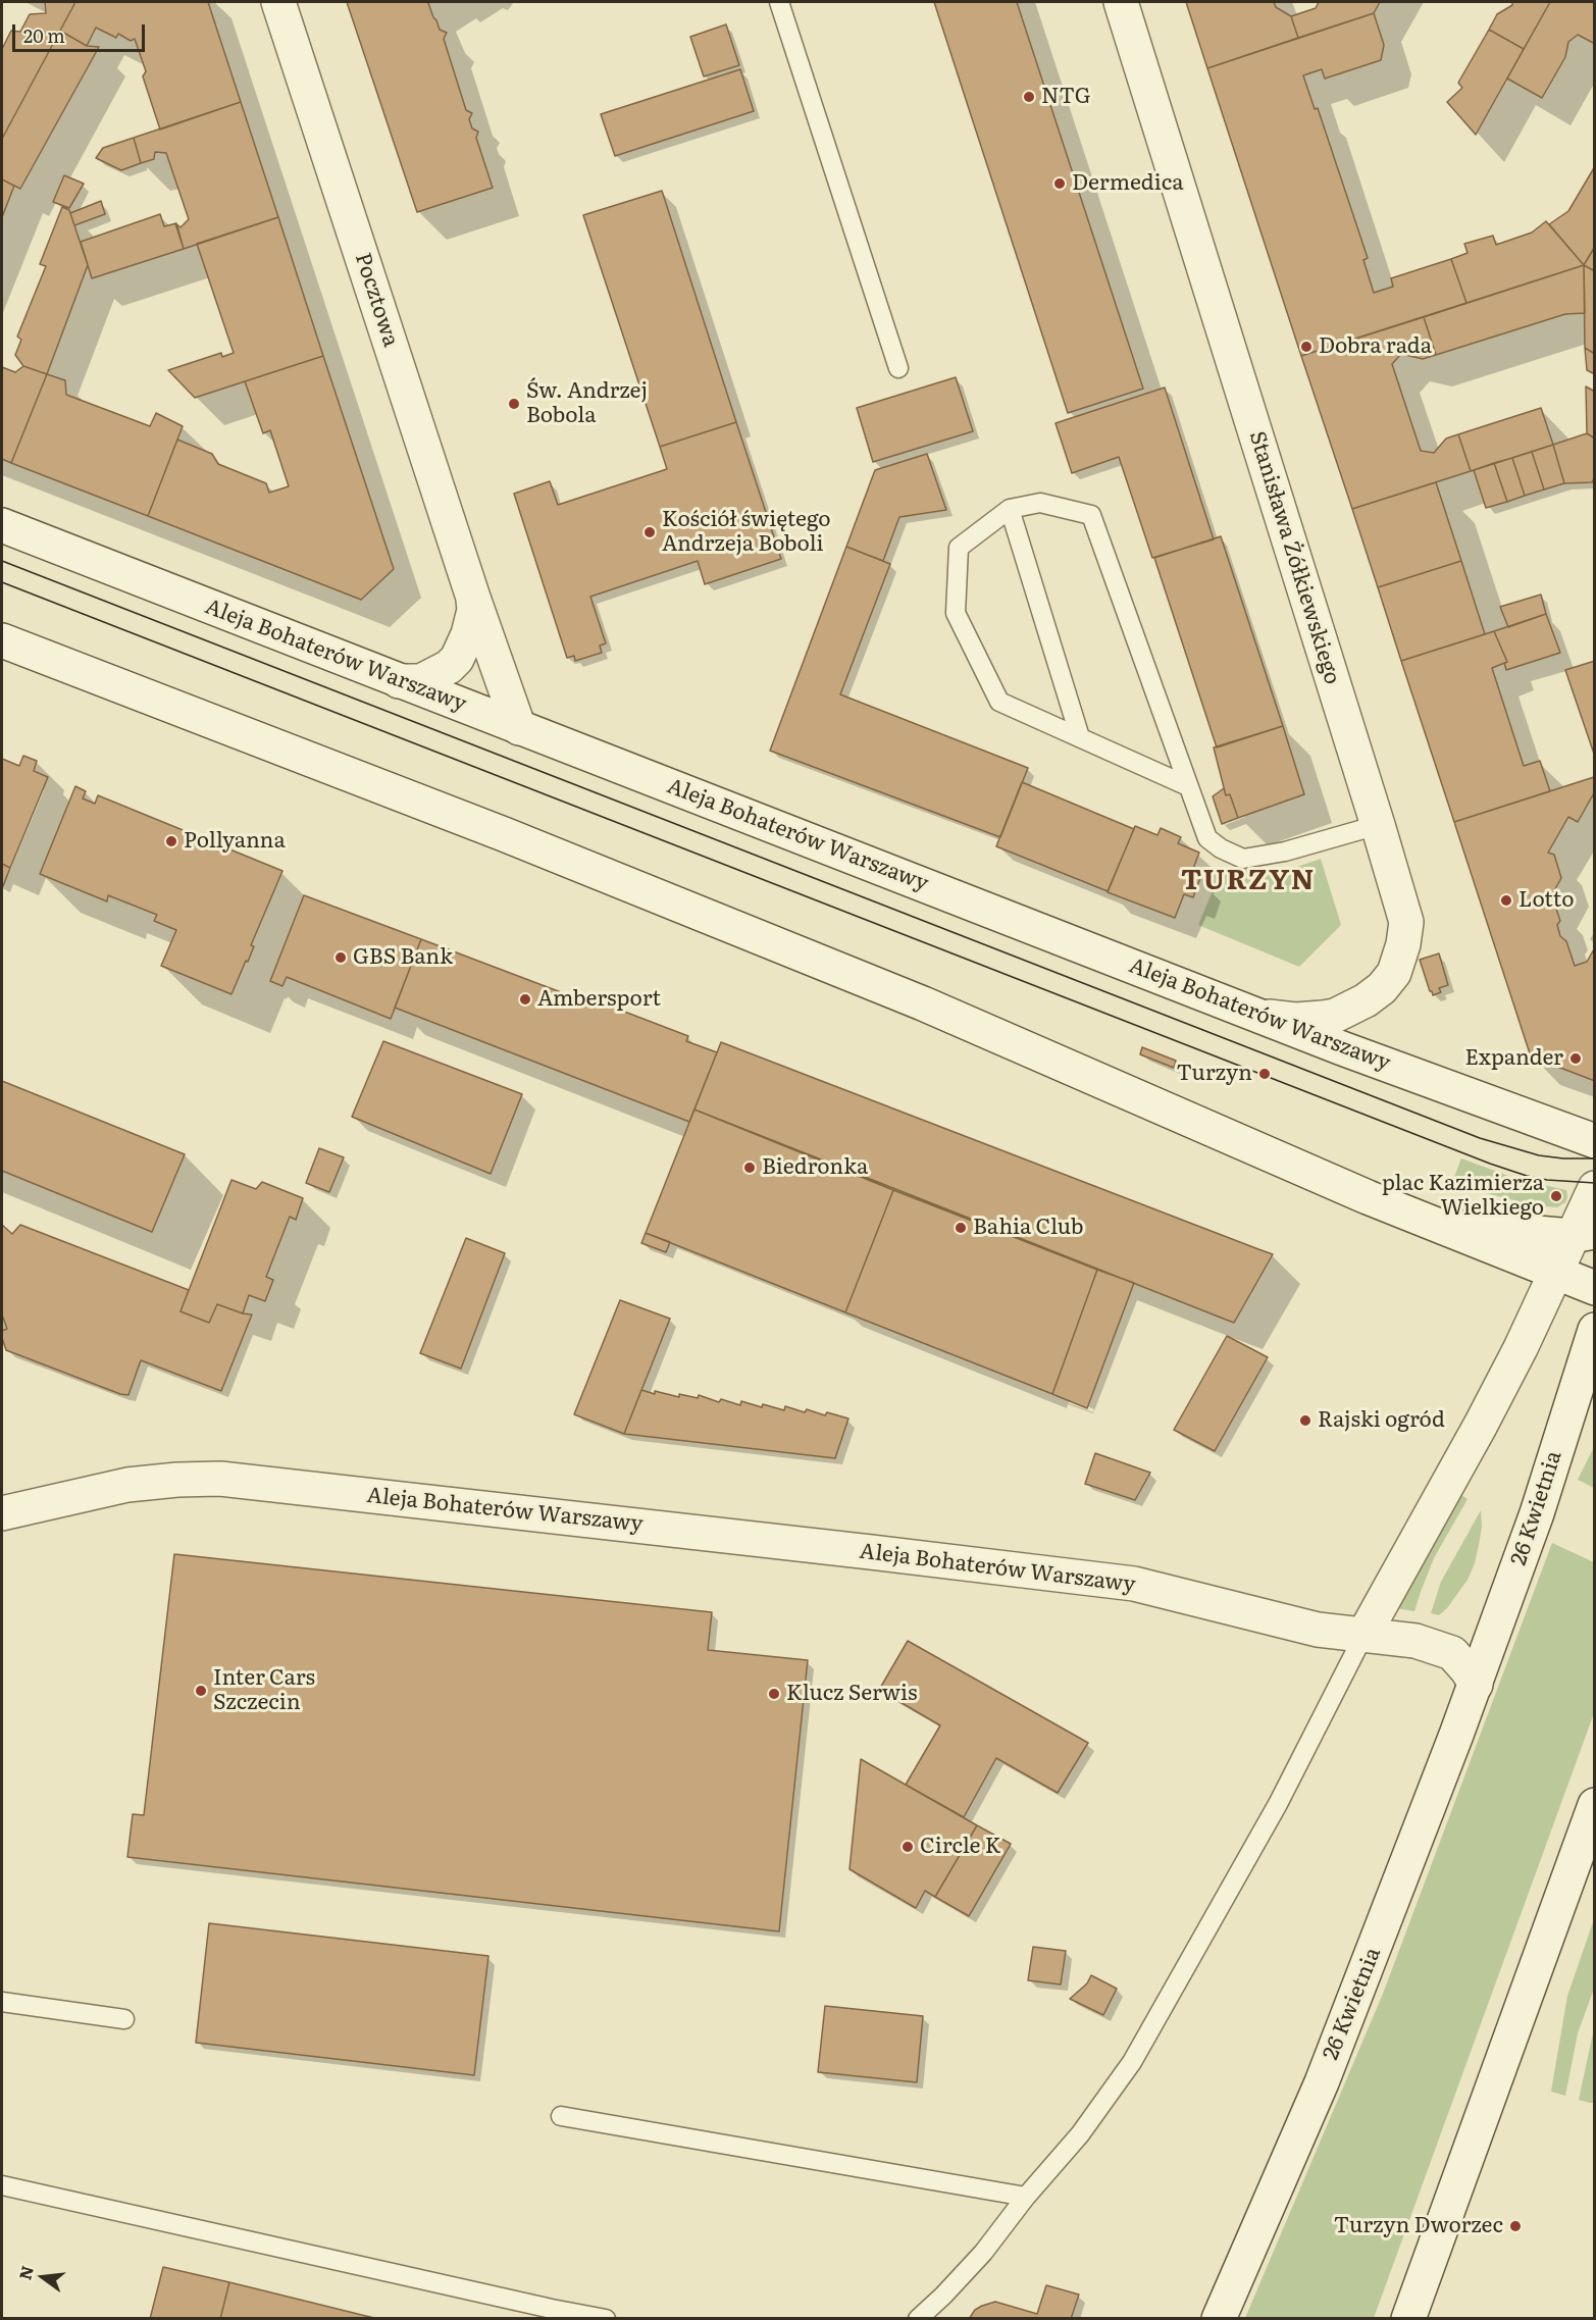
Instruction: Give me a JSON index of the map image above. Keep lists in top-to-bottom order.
{
  "streets": {
    "street": [
      "Pocztowa",
      "Stanisława Żółkiewskiego",
      "Aleja Bohaterów Warszawy",
      "26 Kwietnia"
    ]
  },
  "crossings": [
    ["Pocztowa", "Aleja Bohaterów Warszawy"],
    ["Stanisława Żółkiewskiego", "Aleja Bohaterów Warszawy"]
  ],
  "districts": ["TURZYN"],
  "places": [
    "NTG",
    "Dermedica",
    "Dobra rada",
    "Św. Andrzej Bobola",
    "Kościół świętego Andrzeja Boboli",
    "Pollyanna",
    "Lotto",
    "GBS Bank",
    "Ambersport",
    "Expander",
    "Turzyn",
    "Biedronka",
    "plac Kazimierza Wielkiego",
    "Bahia Club",
    "Rajski ogród",
    "Inter Cars Szczecin",
    "Klucz Serwis",
    "Circle K",
    "Turzyn Dworzec"
  ],
  "scale_bar": "20 m",
  "north": "left"
}
